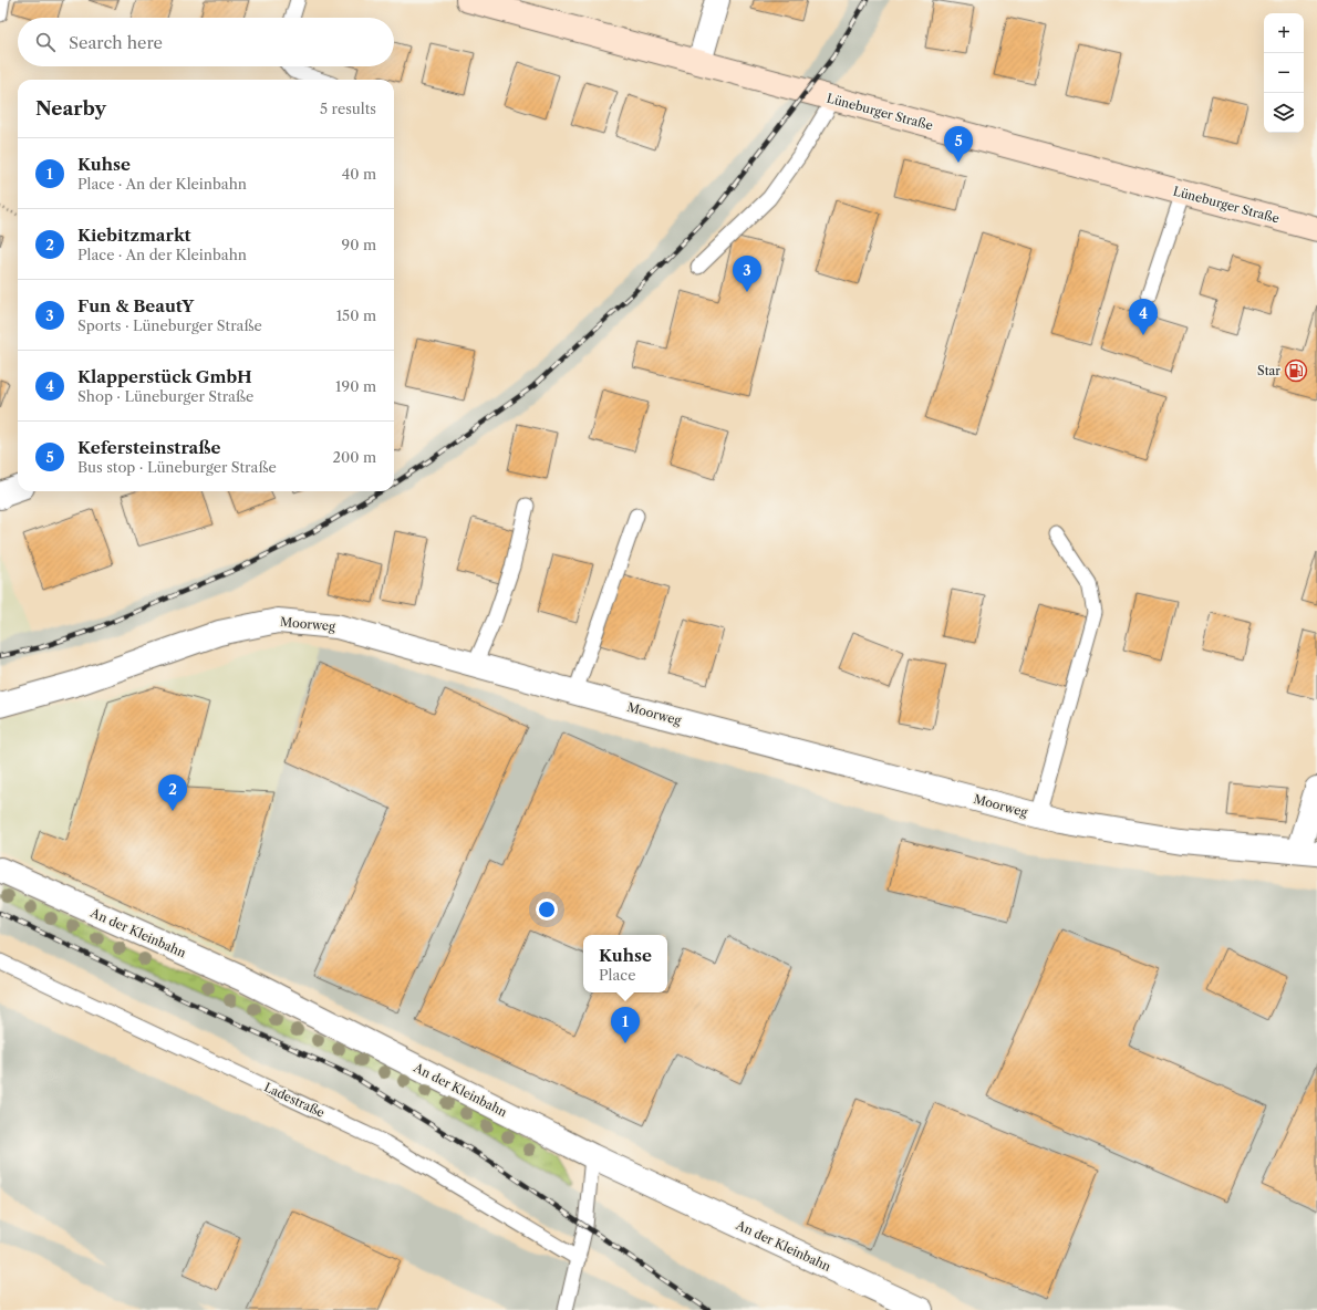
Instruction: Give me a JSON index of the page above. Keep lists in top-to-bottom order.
{
  "streets": {
    "main road": ["Lüneburger Straße"],
    "street": ["Moorweg", "An der Kleinbahn"],
    "lane": ["Ladestraße"]
  },
  "places": {
    "fuel station": ["Star"]
  },
  "page": {
    "map_buttons": ["+", "−"],
    "search": "Search here",
    "heading": ["Nearby", "5 results"],
    "pins": [
      "5",
      "3",
      "4",
      "2",
      "1"
    ],
    "list": [
      {
        "mark": "1",
        "name": "Kuhse",
        "note": "Place · An der Kleinbahn",
        "value": "40 m"
      },
      {
        "mark": "2",
        "name": "Kiebitzmarkt",
        "note": "Place · An der Kleinbahn",
        "value": "90 m"
      },
      {
        "mark": "3",
        "name": "Fun & BeautY",
        "note": "Sports · Lüneburger Straße",
        "value": "150 m"
      },
      {
        "mark": "4",
        "name": "Klapperstück GmbH",
        "note": "Shop · Lüneburger Straße",
        "value": "190 m"
      },
      {
        "mark": "5",
        "name": "Kefersteinstraße",
        "note": "Bus stop · Lüneburger Straße",
        "value": "200 m"
      }
    ],
    "popup": ["Kuhse", "Place"]
  }
}
